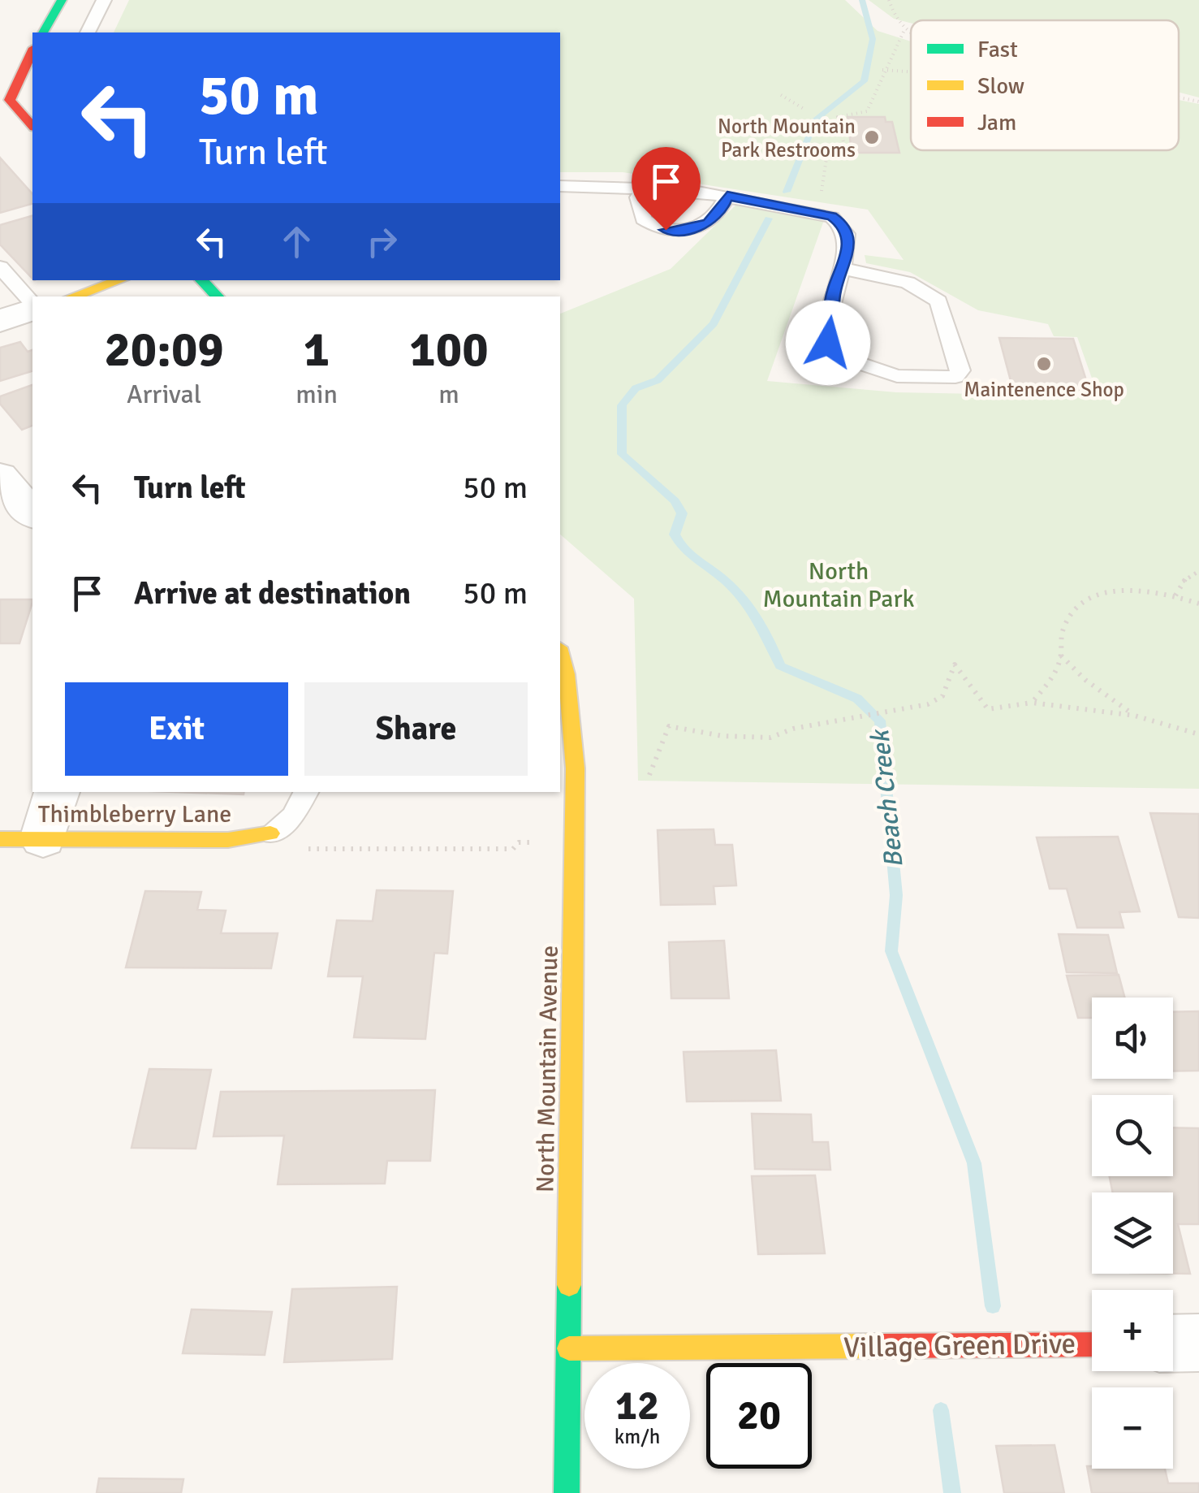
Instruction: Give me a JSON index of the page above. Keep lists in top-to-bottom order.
{
  "streets": {
    "street": ["Thimbleberry Lane", "North Mountain Avenue", "Village Green Drive"]
  },
  "crossings": [
    ["North Mountain Avenue", "Village Green Drive"]
  ],
  "water": ["Beach Creek"],
  "parks": ["North Mountain Park"],
  "places": ["North Mountain Park Restrooms", "Maintenence Shop"],
  "legend": ["Fast", "Slow", "Jam"],
  "page": {
    "turn": ["50 m", "Turn left"],
    "eta": [
      "20:09",
      "Arrival",
      "1",
      "min",
      "100",
      "m"
    ],
    "list": [
      {
        "name": "Turn left",
        "value": "50 m"
      },
      {
        "name": "Arrive at destination",
        "value": "50 m"
      }
    ],
    "buttons": ["Exit", "Share"],
    "map_buttons": ["+", "−"],
    "speed": "12 km/h",
    "limit": "20"
  }
}
